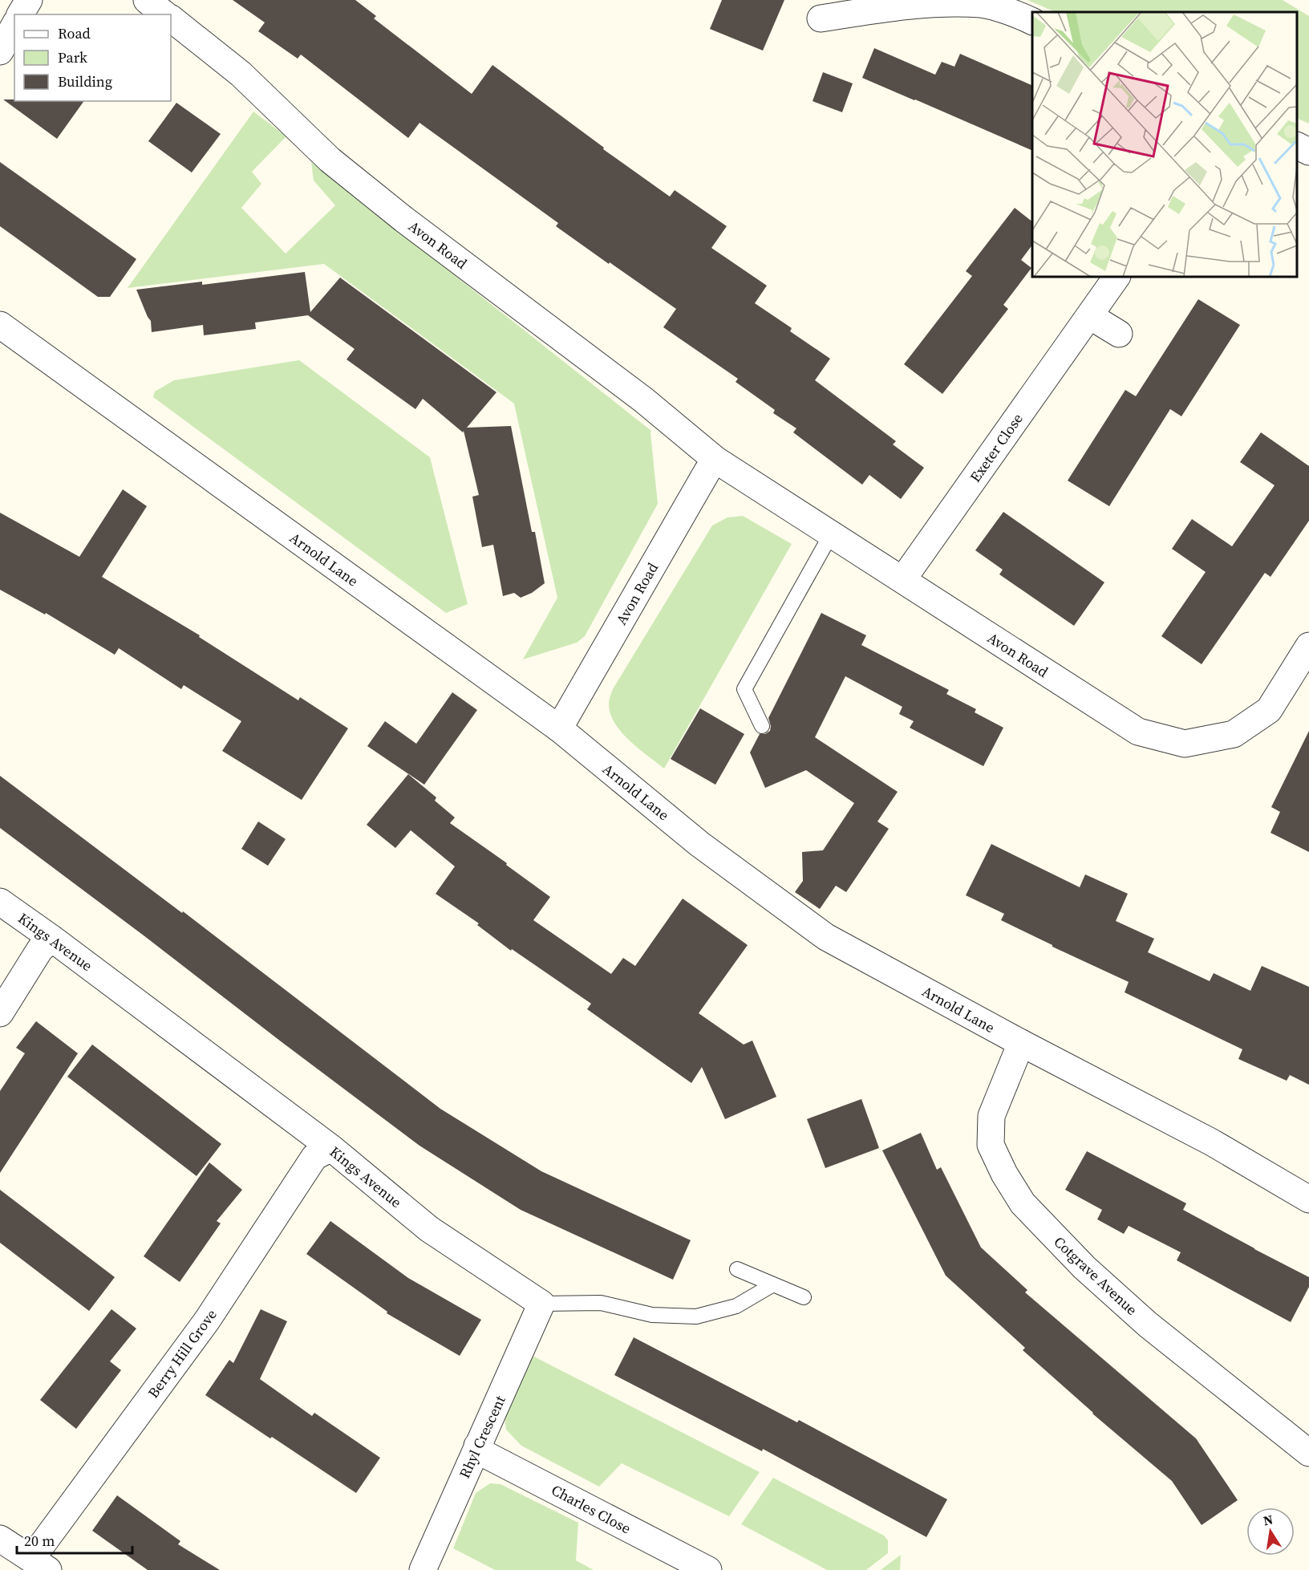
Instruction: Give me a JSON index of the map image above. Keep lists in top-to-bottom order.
{
  "streets": {
    "street": [
      "Avon Road",
      "Exeter Close",
      "Arnold Lane",
      "Kings Avenue",
      "Cotgrave Avenue",
      "Berry Hill Grove",
      "Rhyl Crescent",
      "Charles Close"
    ]
  },
  "crossings": [
    ["Avon Road", "Exeter Close"],
    ["Avon Road", "Arnold Lane"],
    ["Arnold Lane", "Cotgrave Avenue"],
    ["Kings Avenue", "Berry Hill Grove"],
    ["Kings Avenue", "Rhyl Crescent"],
    ["Rhyl Crescent", "Charles Close"]
  ],
  "legend": ["Road", "Park", "Building"],
  "scale_bar": "20 m",
  "north": "top"
}
